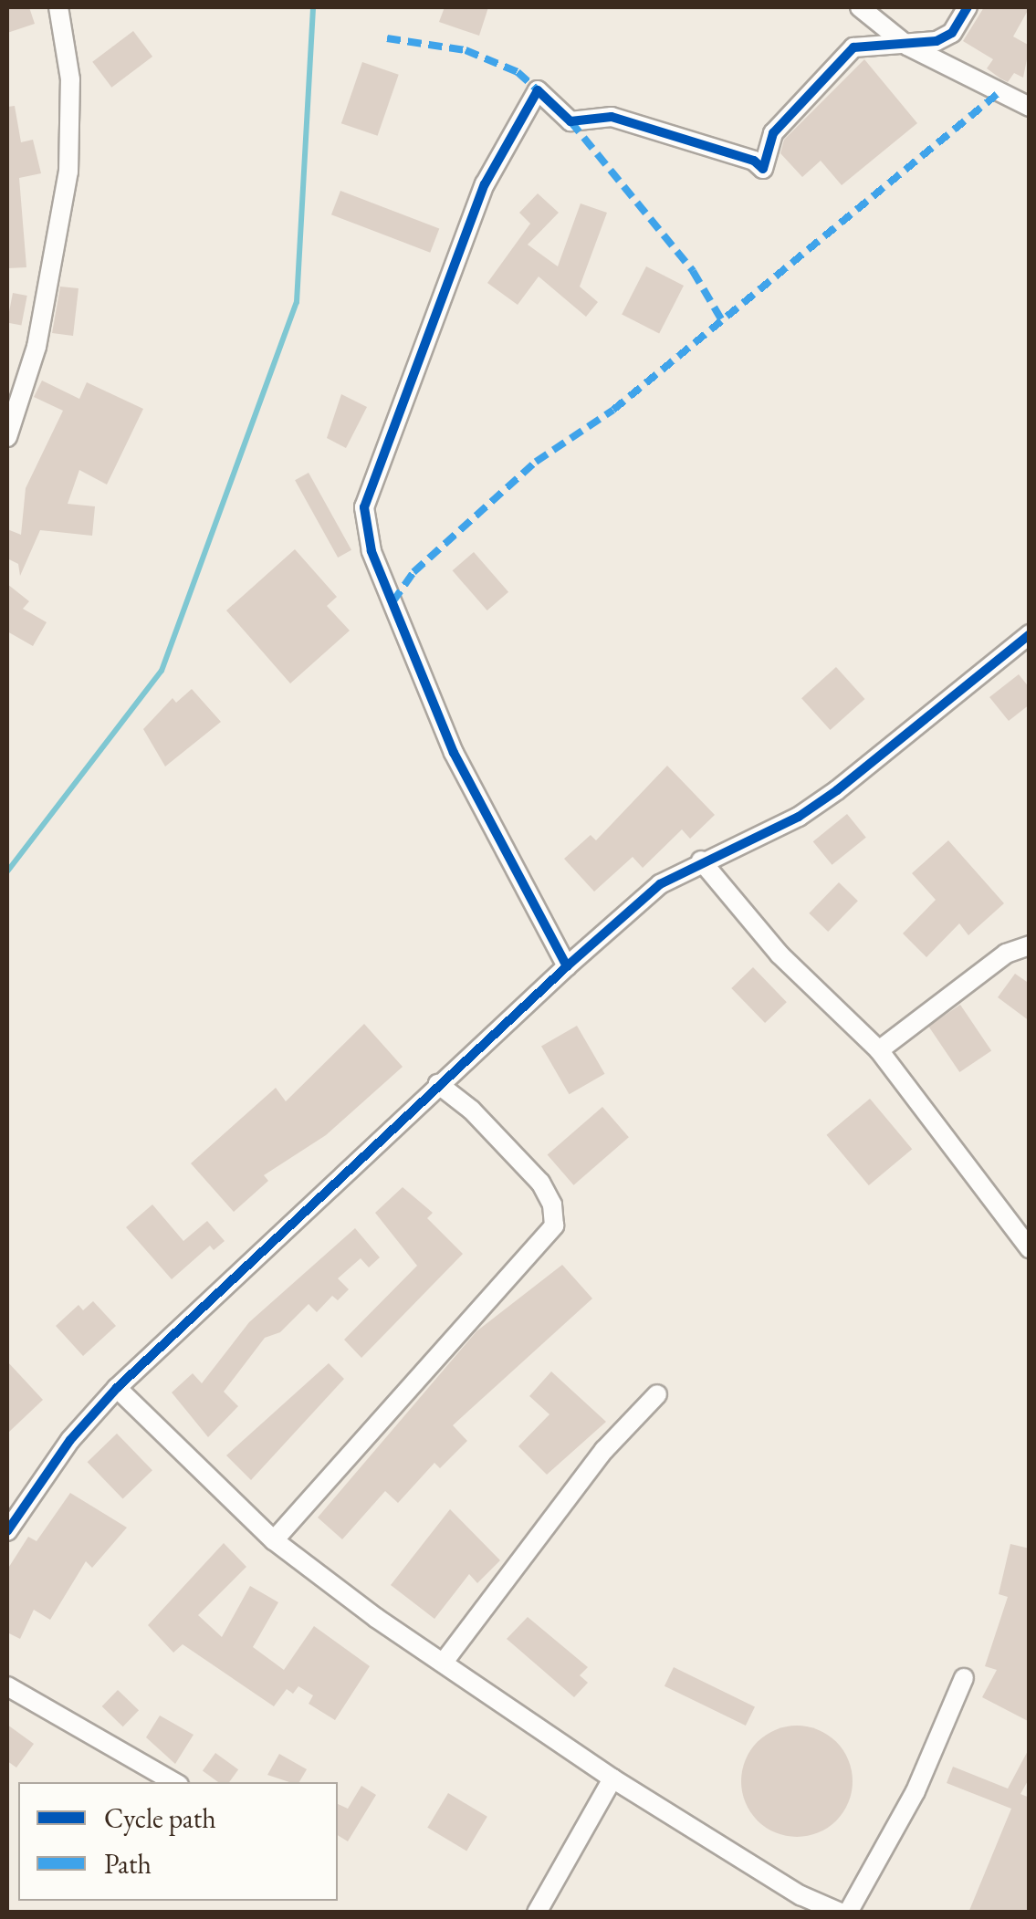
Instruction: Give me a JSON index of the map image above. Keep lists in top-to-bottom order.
{
  "legend": ["Cycle path", "Path"]
}
